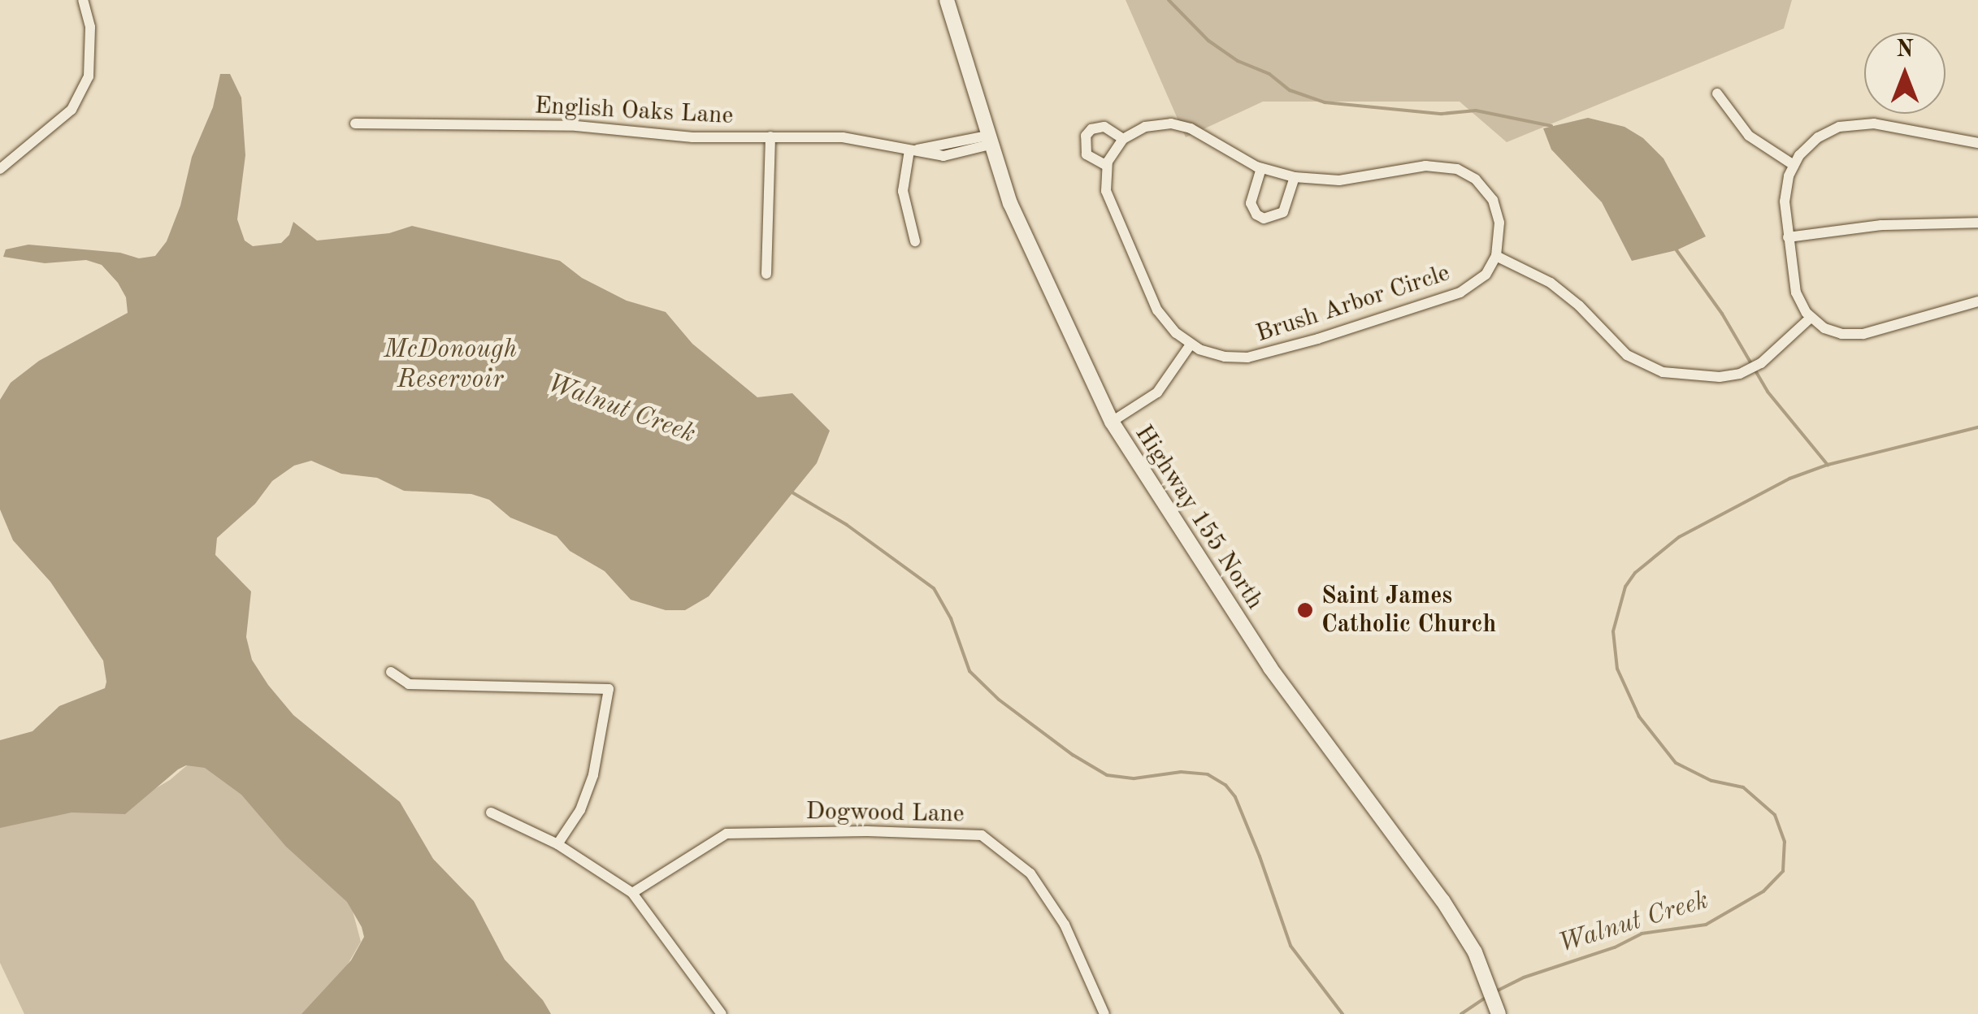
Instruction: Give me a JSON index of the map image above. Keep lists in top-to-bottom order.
{
  "streets": {
    "main road": ["Highway 155 North"],
    "street": ["English Oaks Lane", "Brush Arbor Circle", "Dogwood Lane"]
  },
  "crossings": [
    ["English Oaks Lane", "Highway 155 North"]
  ],
  "water": ["McDonough Reservoir", "Walnut Creek"],
  "places": ["Saint James Catholic Church"],
  "north": "top"
}
